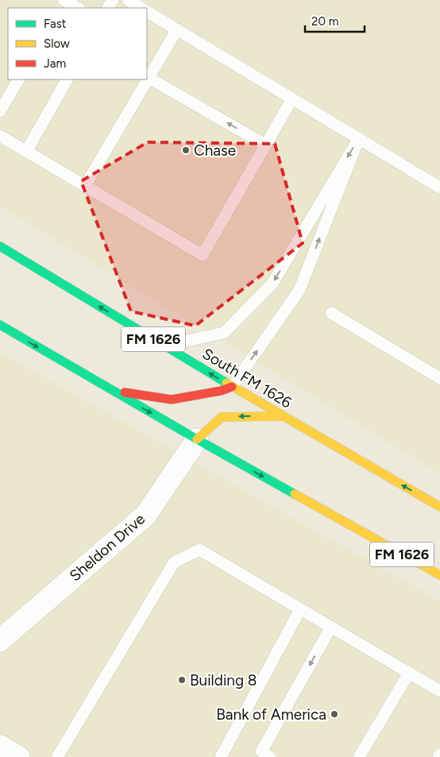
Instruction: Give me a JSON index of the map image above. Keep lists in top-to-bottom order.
{
  "streets": {
    "main road": ["FM 1626", "South FM 1626"],
    "street": ["Sheldon Drive"]
  },
  "crossings": [
    ["FM 1626", "Sheldon Drive"]
  ],
  "places": ["Chase", "Building 8", "Bank of America"],
  "legend": ["Fast", "Slow", "Jam"],
  "scale_bar": "20 m"
}
